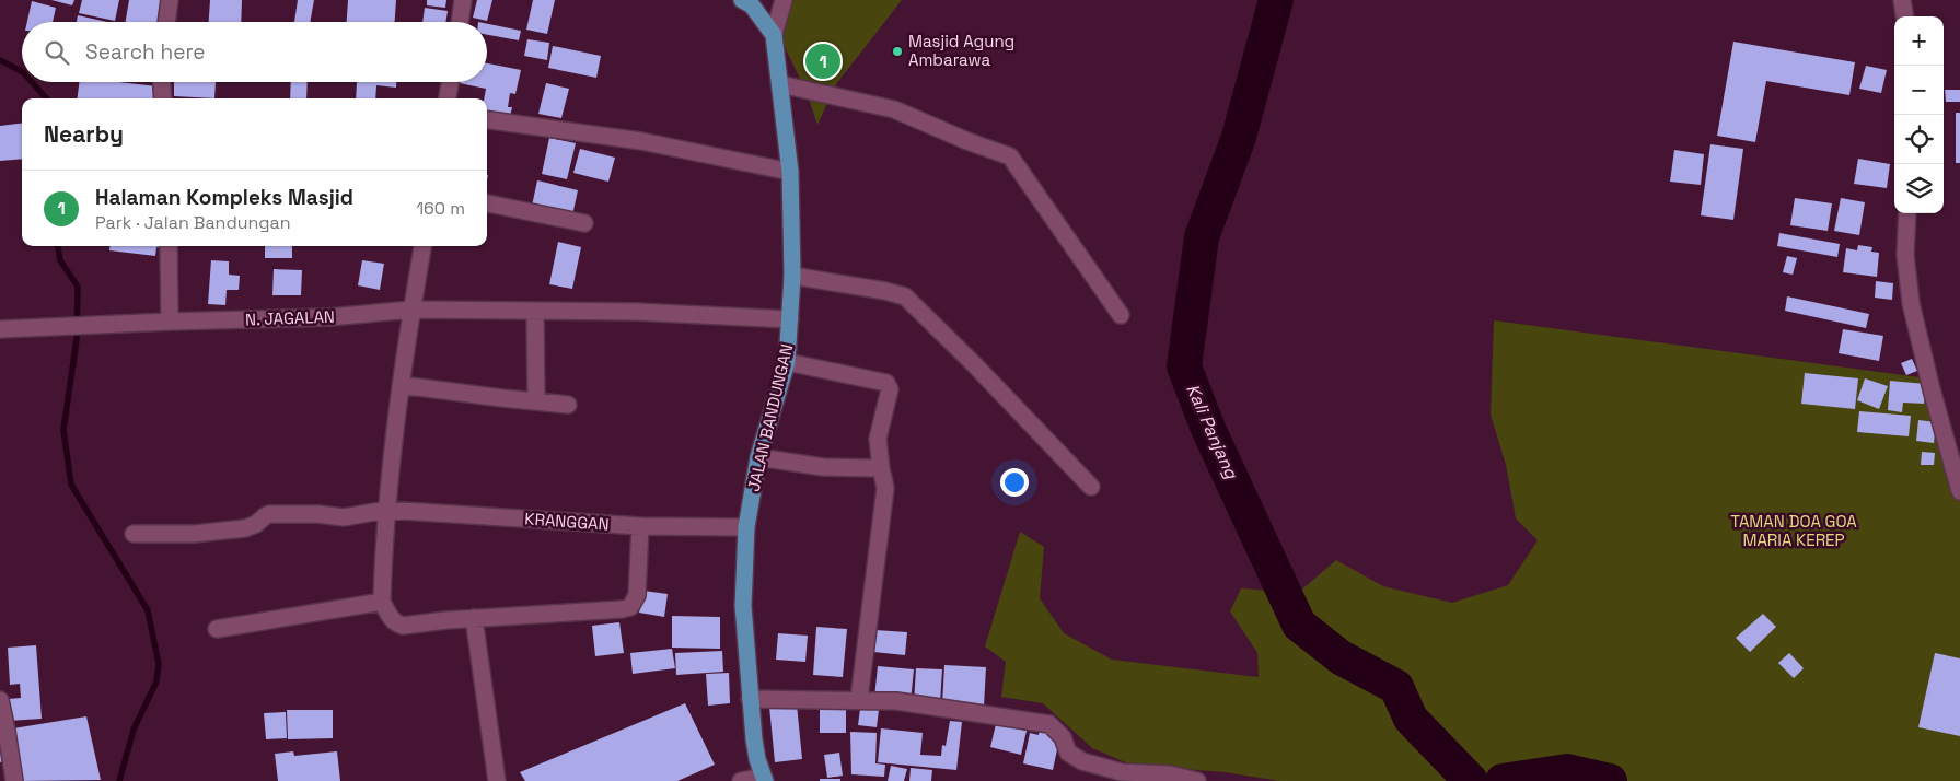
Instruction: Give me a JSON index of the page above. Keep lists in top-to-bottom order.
{
  "streets": {
    "main road": ["JALAN BANDUNGAN"],
    "street": ["N. JAGALAN", "KRANGGAN"]
  },
  "crossings": [
    ["JALAN BANDUNGAN", "KRANGGAN"]
  ],
  "water": ["Kali Panjang"],
  "parks": ["TAMAN DOA GOA MARIA KEREP"],
  "places": ["Masjid Agung Ambarawa"],
  "page": {
    "map_buttons": ["+", "−"],
    "search": "Search here",
    "pins": "1",
    "heading": "Nearby",
    "list": [
      {
        "mark": "1",
        "name": "Halaman Kompleks Masjid",
        "note": "Park · Jalan Bandungan",
        "value": "160 m"
      }
    ]
  }
}
